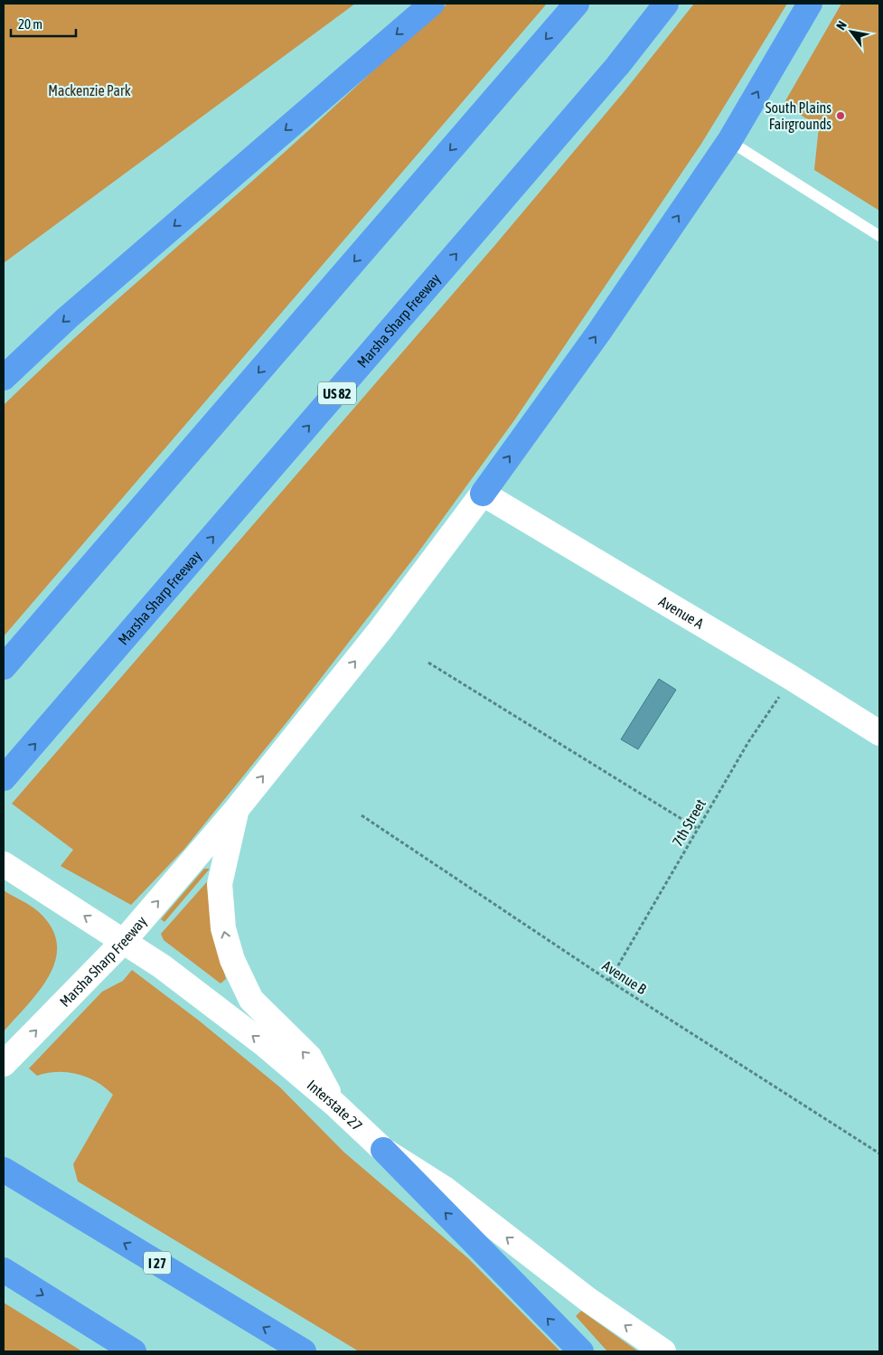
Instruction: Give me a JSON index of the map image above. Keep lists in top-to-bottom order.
{
  "streets": {
    "highway": ["Marsha Sharp Freeway", "US 82", "I 27"],
    "main road": ["Avenue A", "Interstate 27"],
    "path": ["7th Street", "Avenue B"]
  },
  "crossings": [
    ["Marsha Sharp Freeway", "Avenue A"],
    ["Marsha Sharp Freeway", "Interstate 27"],
    ["Avenue A", "7th Street"],
    ["7th Street", "Avenue B"]
  ],
  "one_way": ["Interstate 27"],
  "parks": ["Mackenzie Park"],
  "places": ["South Plains Fairgrounds"],
  "scale_bar": "20 m",
  "north": "top left"
}
